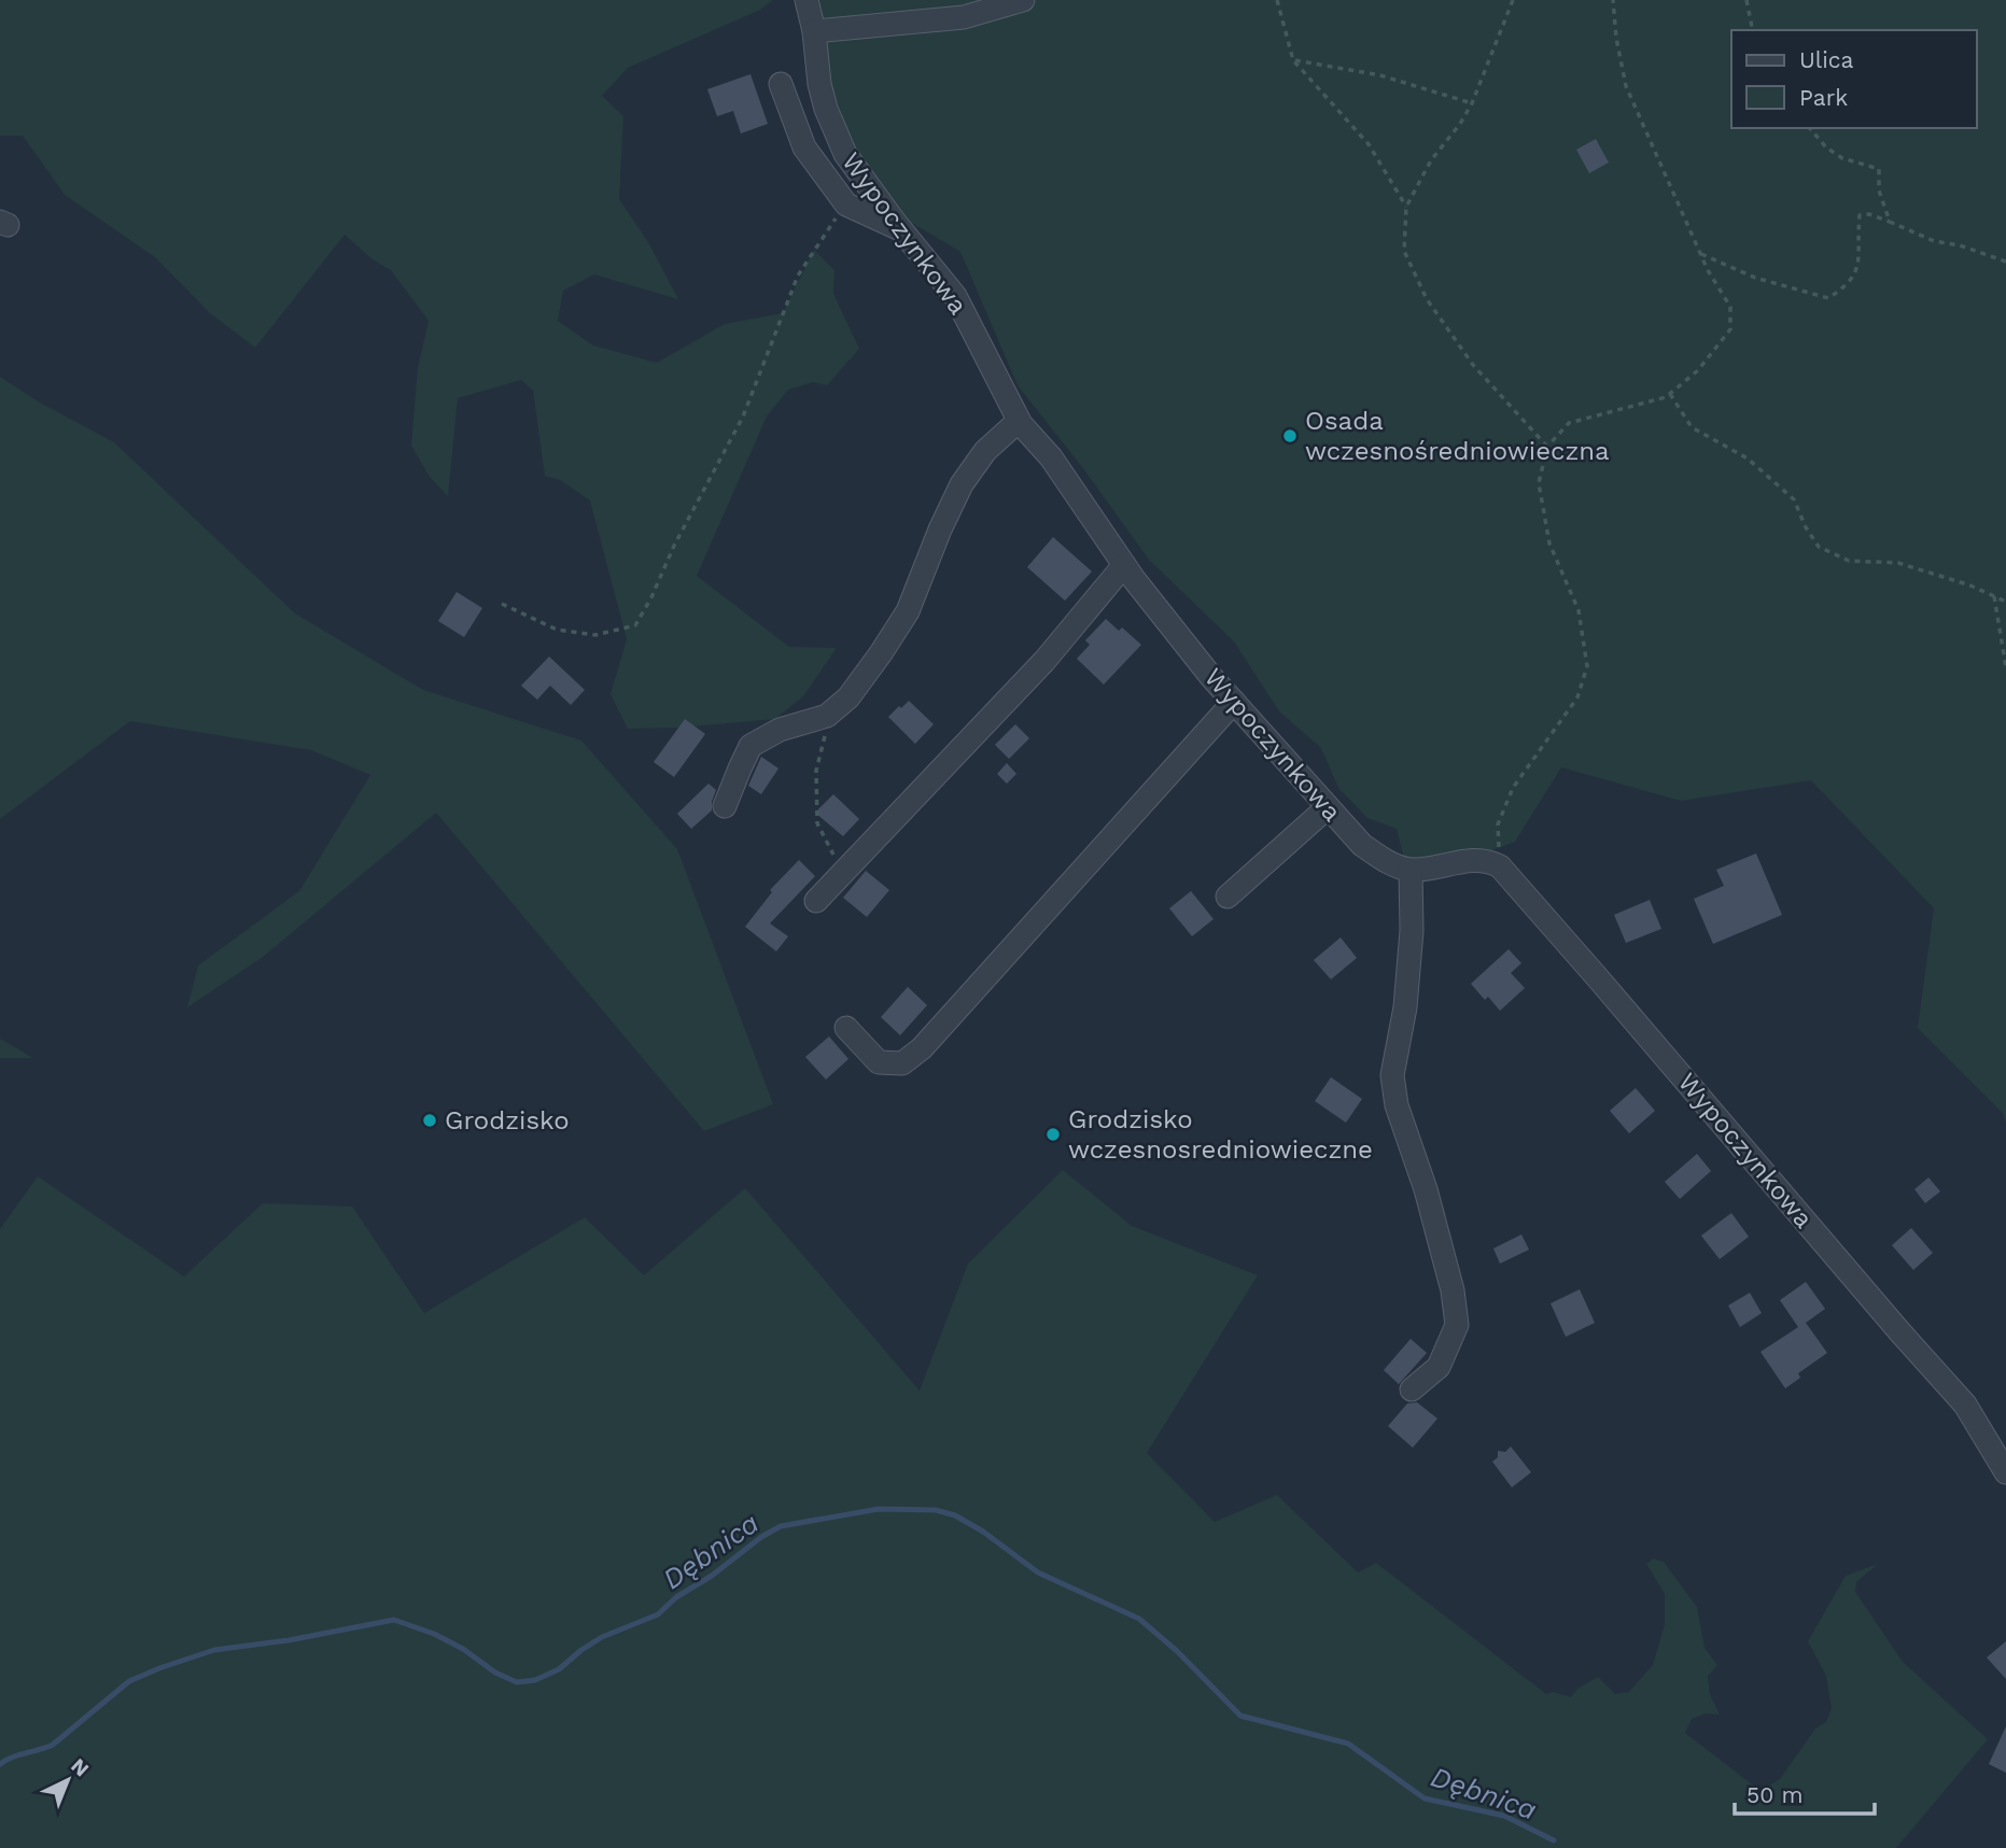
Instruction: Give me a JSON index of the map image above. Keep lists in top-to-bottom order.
{
  "streets": {
    "street": ["Wypoczynkowa"]
  },
  "water": ["Dębnica"],
  "places": ["Osada wczesnośredniowieczna", "Grodzisko", "Grodzisko wczesnosredniowieczne"],
  "legend": ["Ulica", "Park"],
  "scale_bar": "50 m",
  "north": "top right"
}
